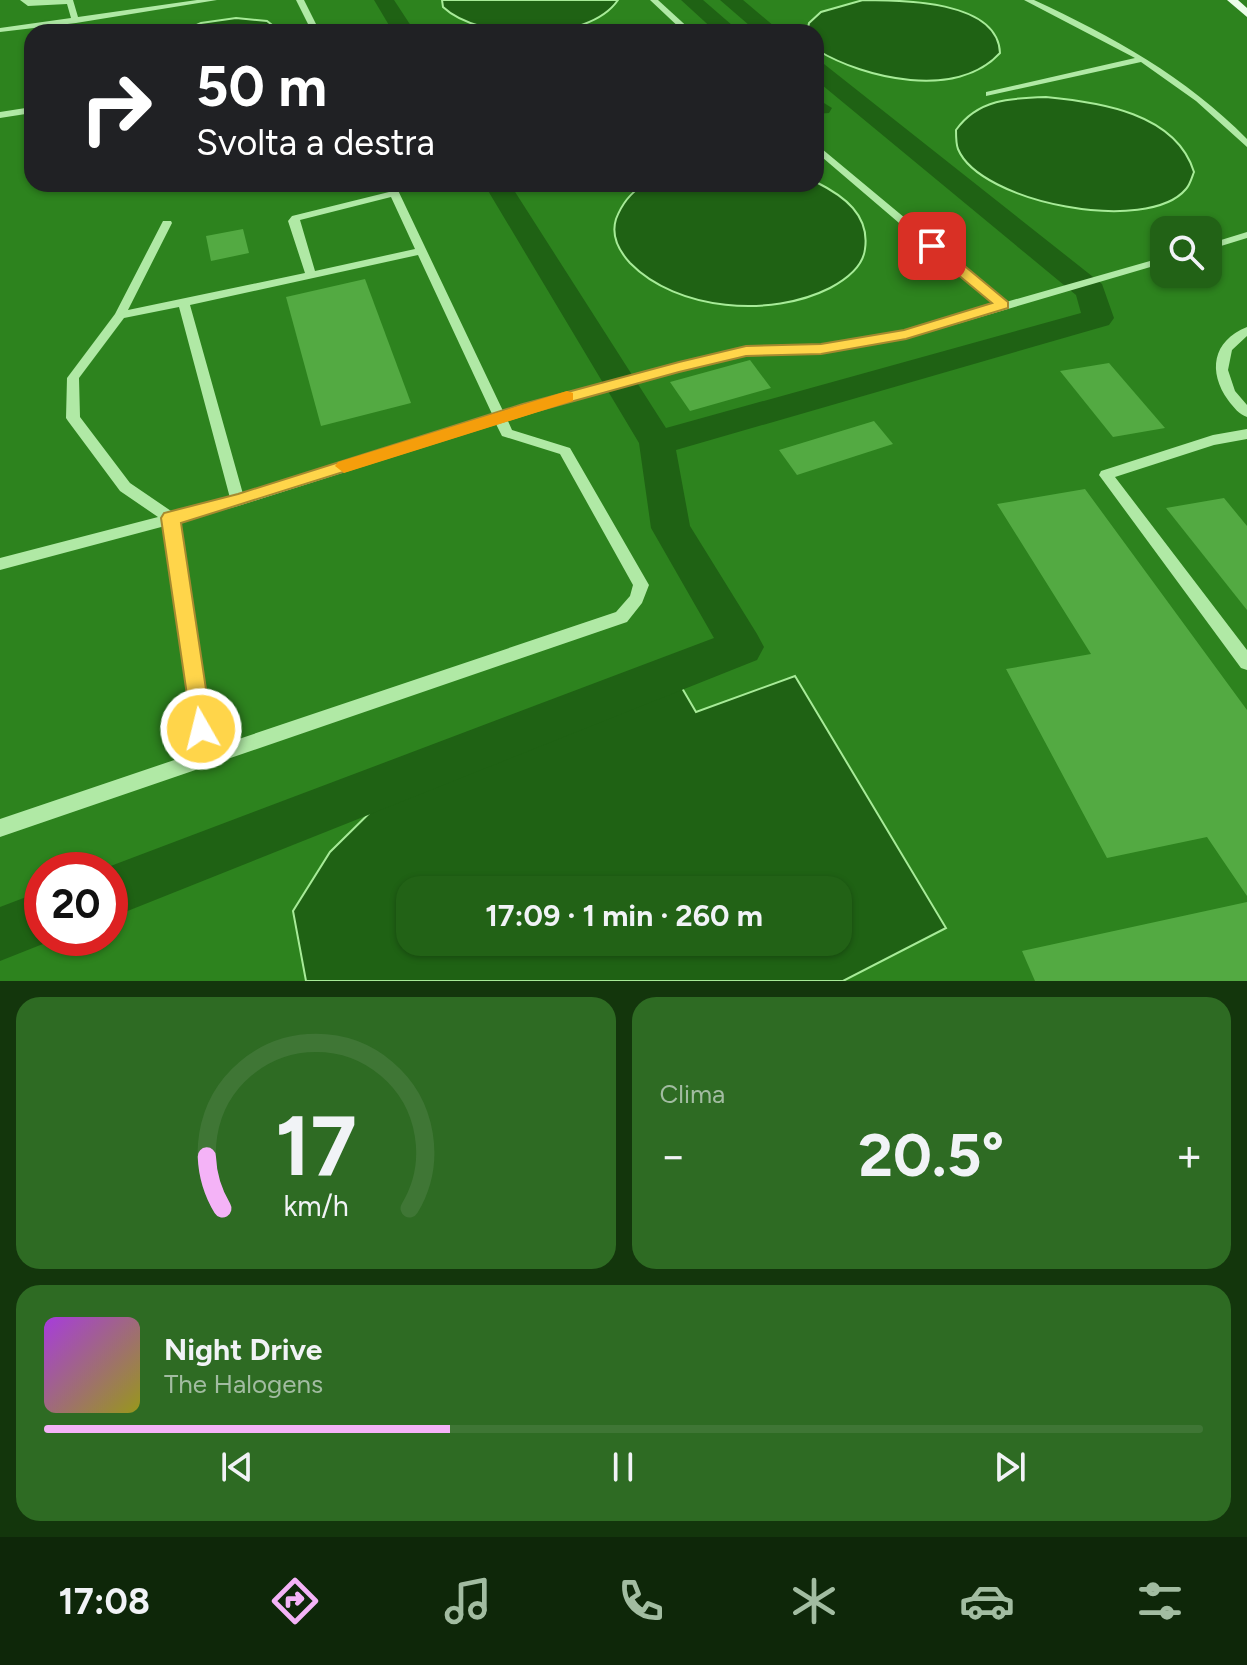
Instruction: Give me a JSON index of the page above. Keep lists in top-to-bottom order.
{
  "page": {
    "turn": ["50 m", "Svolta a destra"],
    "limit": "20",
    "trip": "17:09 · 1 min · 260 m",
    "tile": "Clima",
    "heat": ["−", "20.5°", "+"],
    "song": ["Night Drive", "The Halogens"],
    "tabs": "17:08",
    "gauge": ["17", "km/h"]
  }
}
